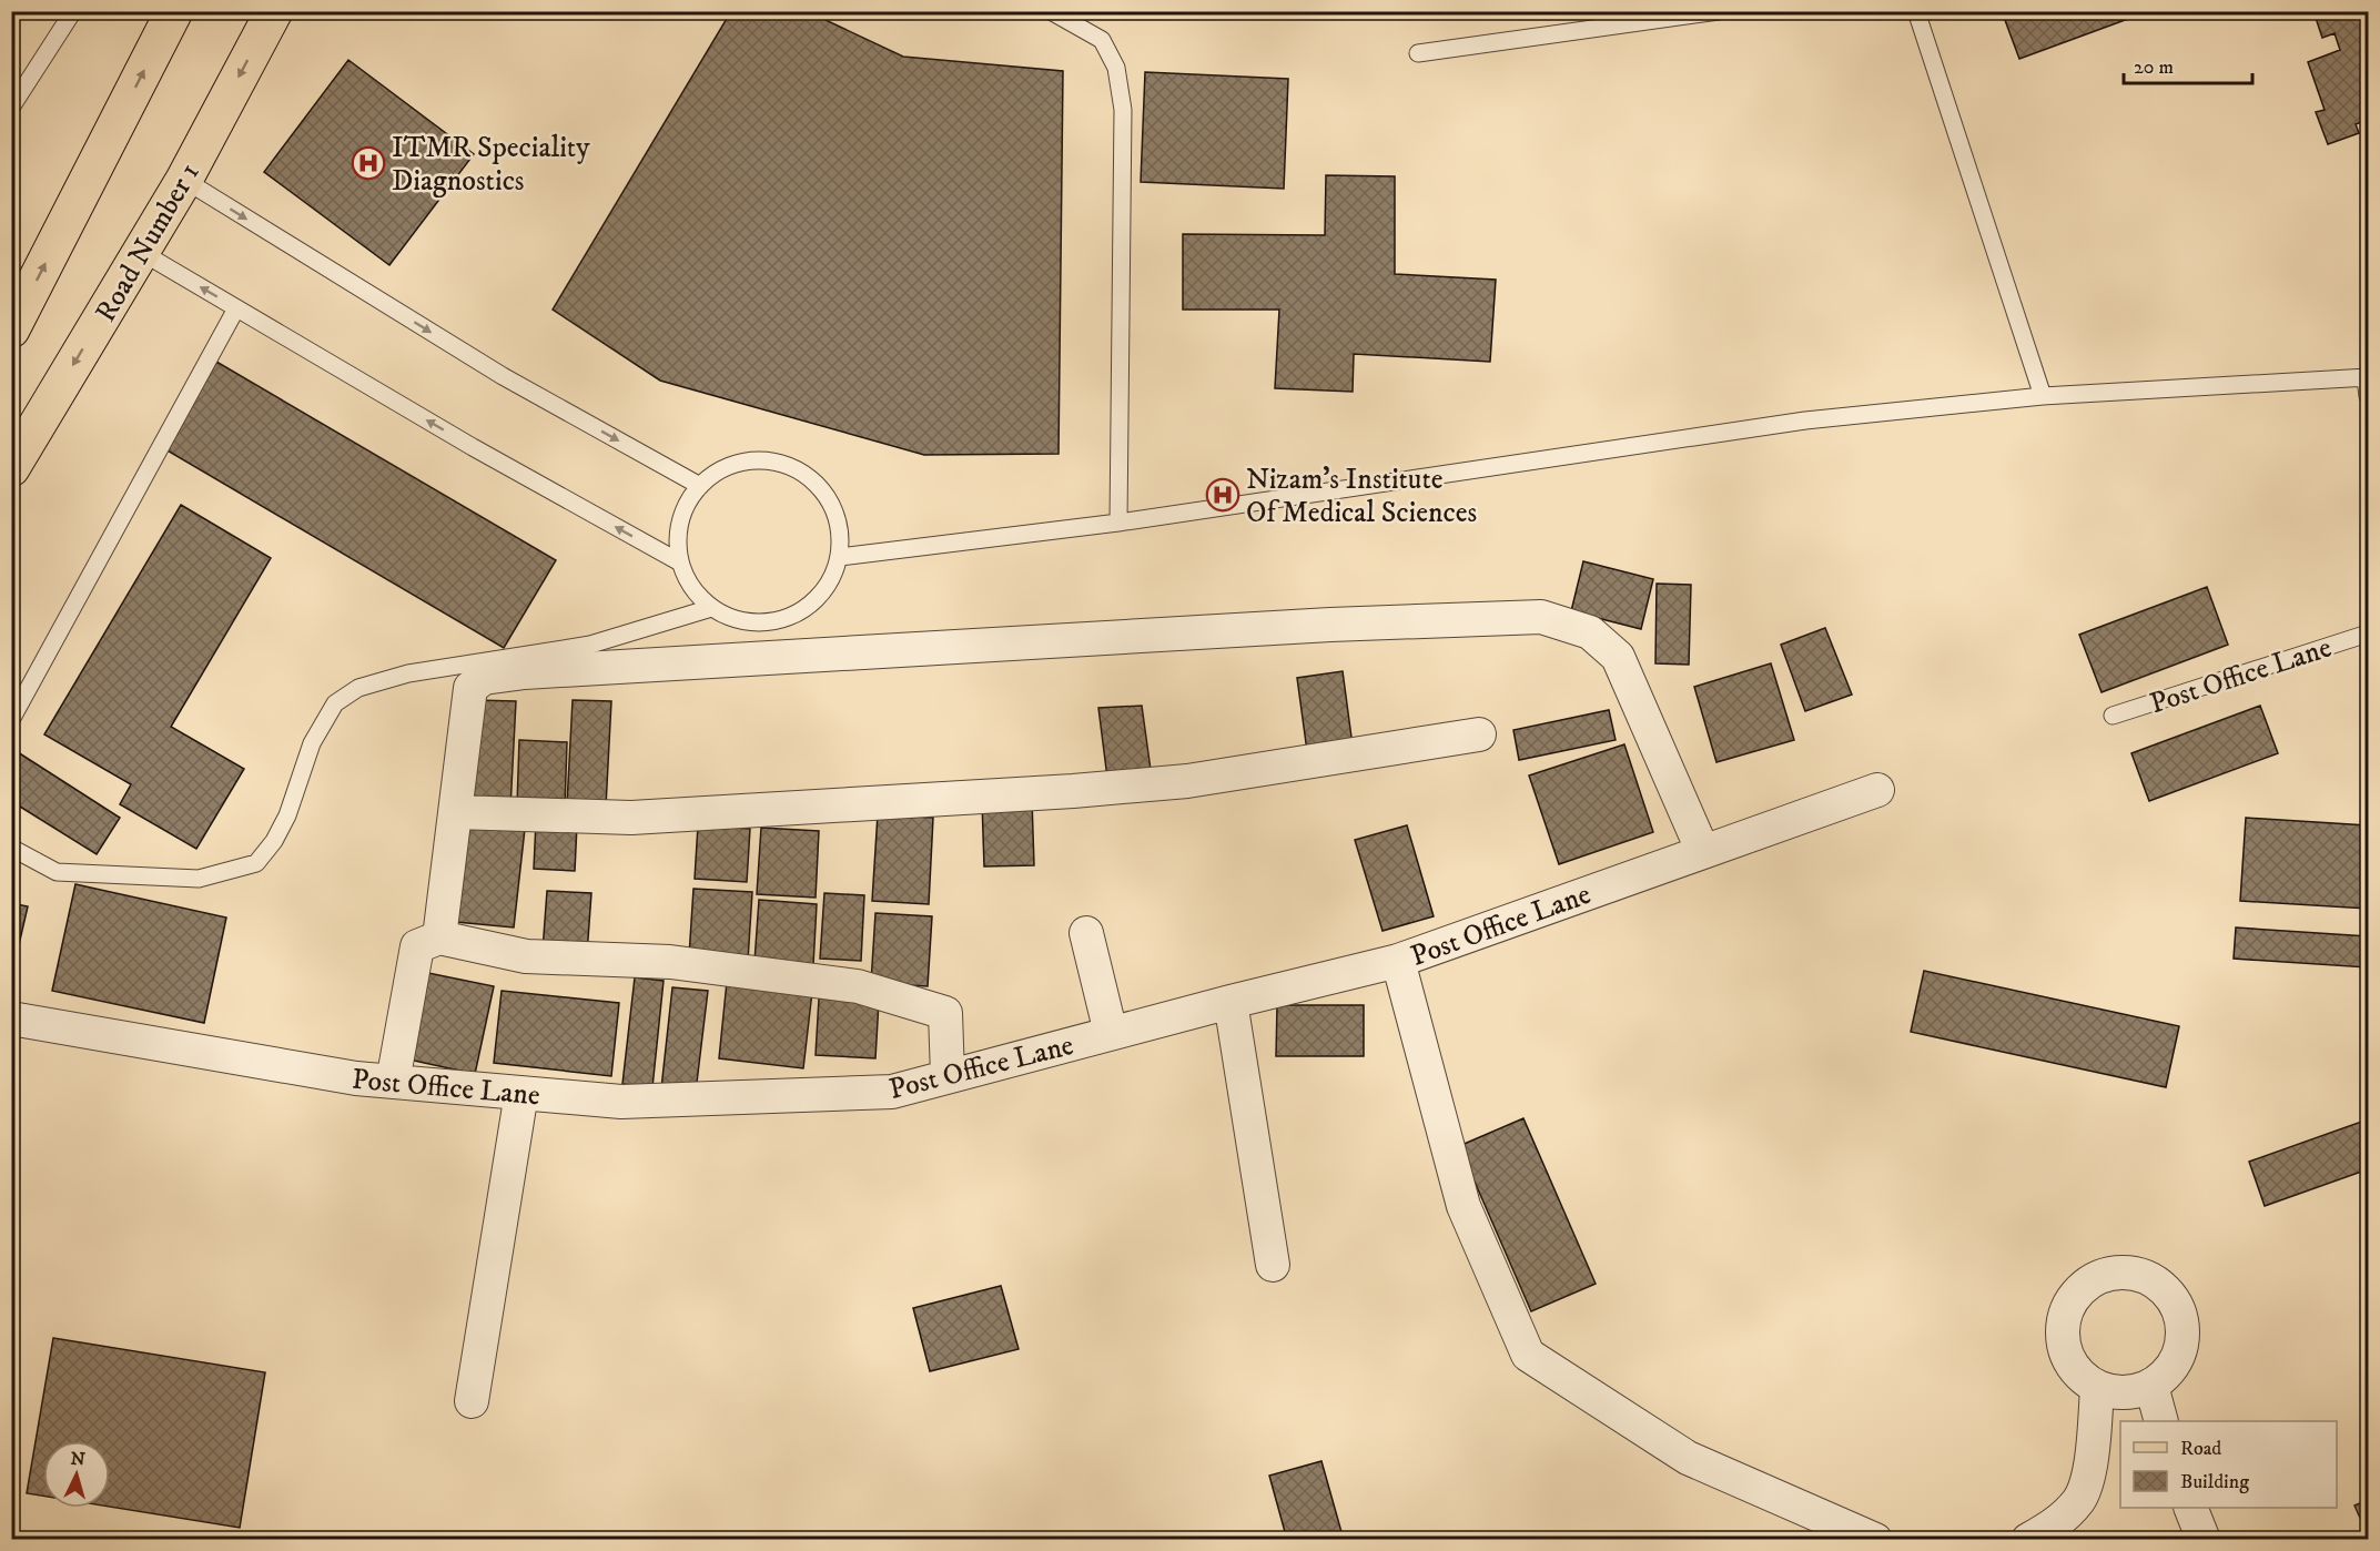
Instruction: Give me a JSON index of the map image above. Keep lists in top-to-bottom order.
{
  "streets": {
    "main road": ["Road Number 1"],
    "street": ["Post Office Lane"]
  },
  "places": {
    "hospital": ["ITMR Speciality Diagnostics", "Nizam's Institute Of Medical Sciences"]
  },
  "legend": ["Road", "Building"],
  "scale_bar": "20 m",
  "north": "top"
}
